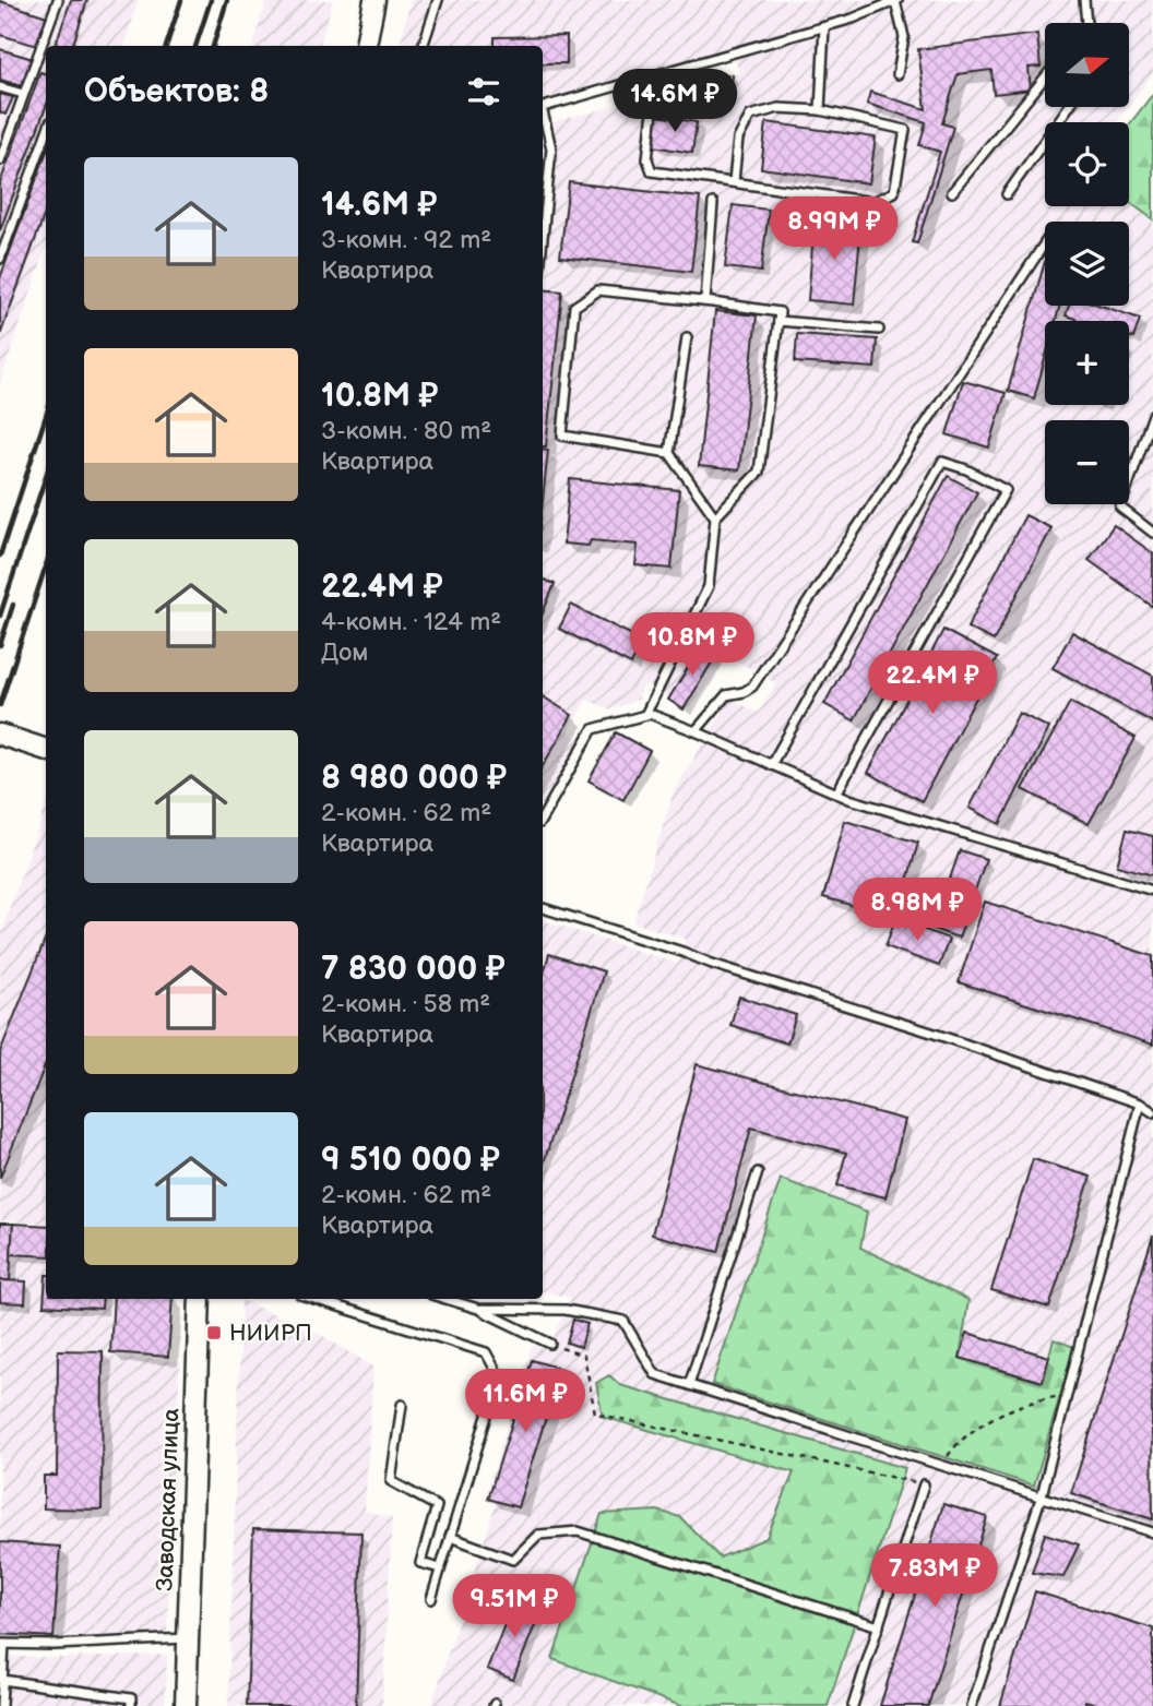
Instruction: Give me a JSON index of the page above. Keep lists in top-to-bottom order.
{
  "streets": {
    "street": ["Заводская улица"]
  },
  "places": {
    "transit": ["НИИРП"]
  },
  "north": "right",
  "page": {
    "map_buttons": ["+", "−"],
    "heading": "Объектов: 8",
    "price": [
      "14.6M ₽",
      "8.99M ₽",
      "10.8M ₽",
      "22.4M ₽",
      "8.98M ₽",
      "11.6M ₽",
      "7.83M ₽",
      "9.51M ₽"
    ],
    "list": [
      {
        "name": "14.6M ₽",
        "note": "3-комн. · 92 m² · Квартира"
      },
      {
        "name": "10.8M ₽",
        "note": "3-комн. · 80 m² · Квартира"
      },
      {
        "name": "22.4M ₽",
        "note": "4-комн. · 124 m² · Дом"
      },
      {
        "name": "8 980 000 ₽",
        "note": "2-комн. · 62 m² · Квартира"
      },
      {
        "name": "7 830 000 ₽",
        "note": "2-комн. · 58 m² · Квартира"
      },
      {
        "name": "9 510 000 ₽",
        "note": "2-комн. · 62 m² · Квартира"
      }
    ]
  }
}
